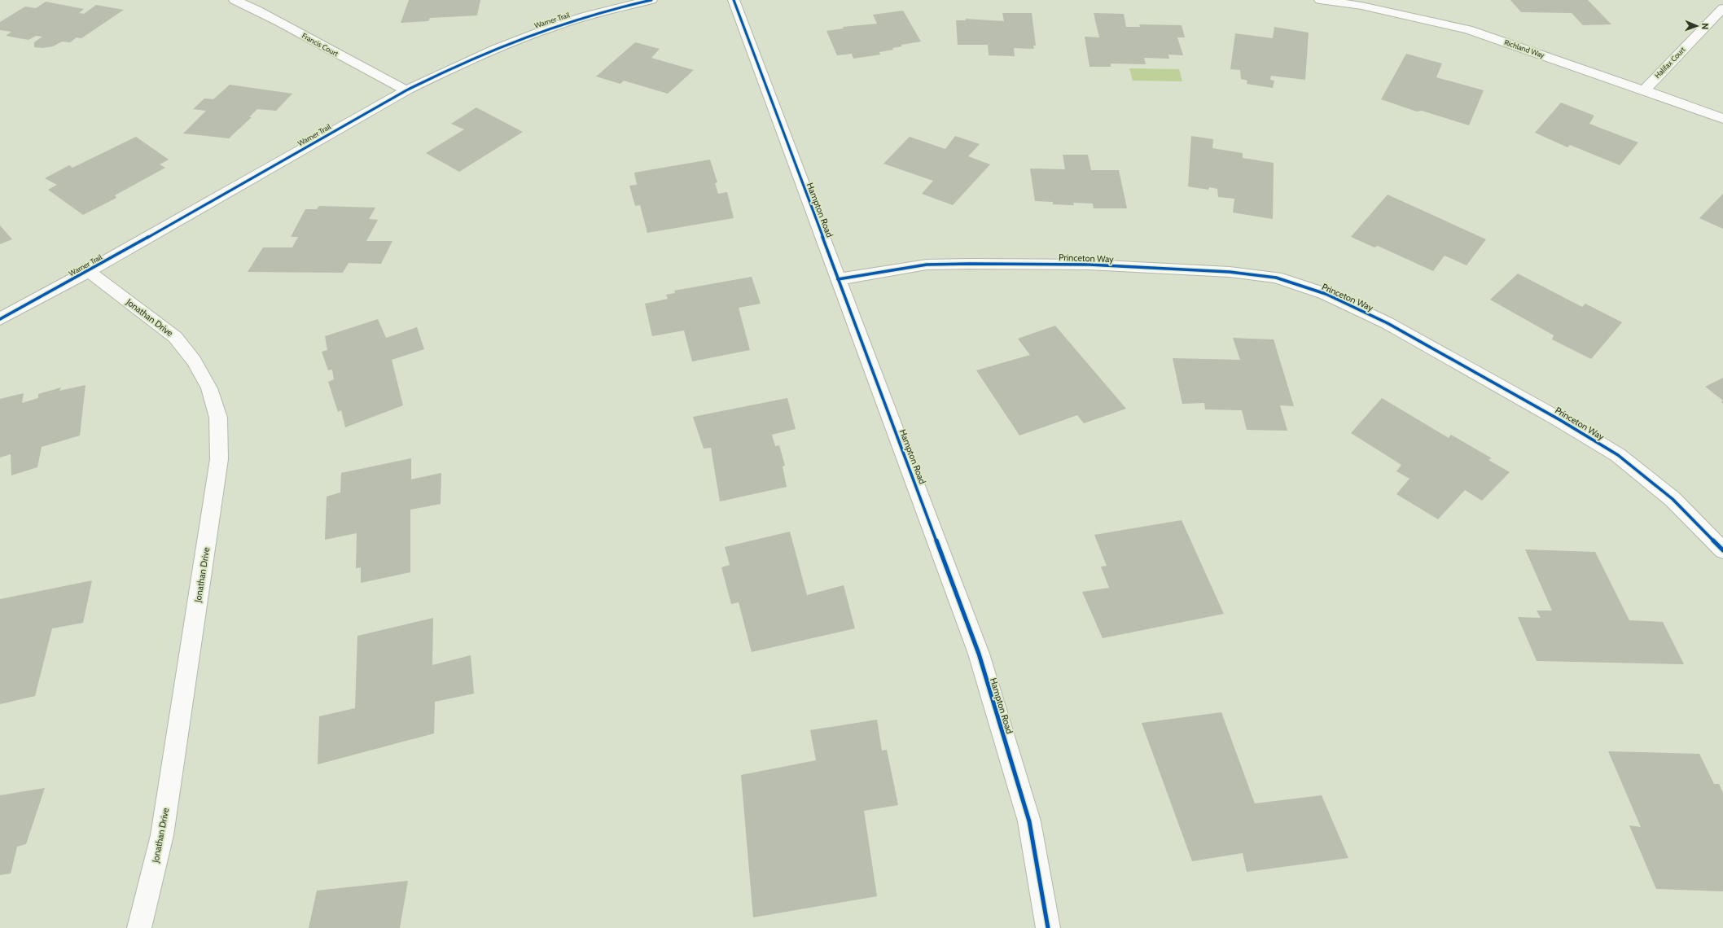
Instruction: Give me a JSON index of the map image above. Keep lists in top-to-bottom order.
{
  "streets": {
    "street": [
      "Warner Trail",
      "Francis Court",
      "Richland Way",
      "Halifax Court",
      "Hampton Road",
      "Princeton Way",
      "Jonathan Drive"
    ]
  },
  "crossings": [
    ["Warner Trail", "Francis Court"],
    ["Warner Trail", "Jonathan Drive"],
    ["Richland Way", "Halifax Court"],
    ["Hampton Road", "Princeton Way"]
  ],
  "north": "right"
}
